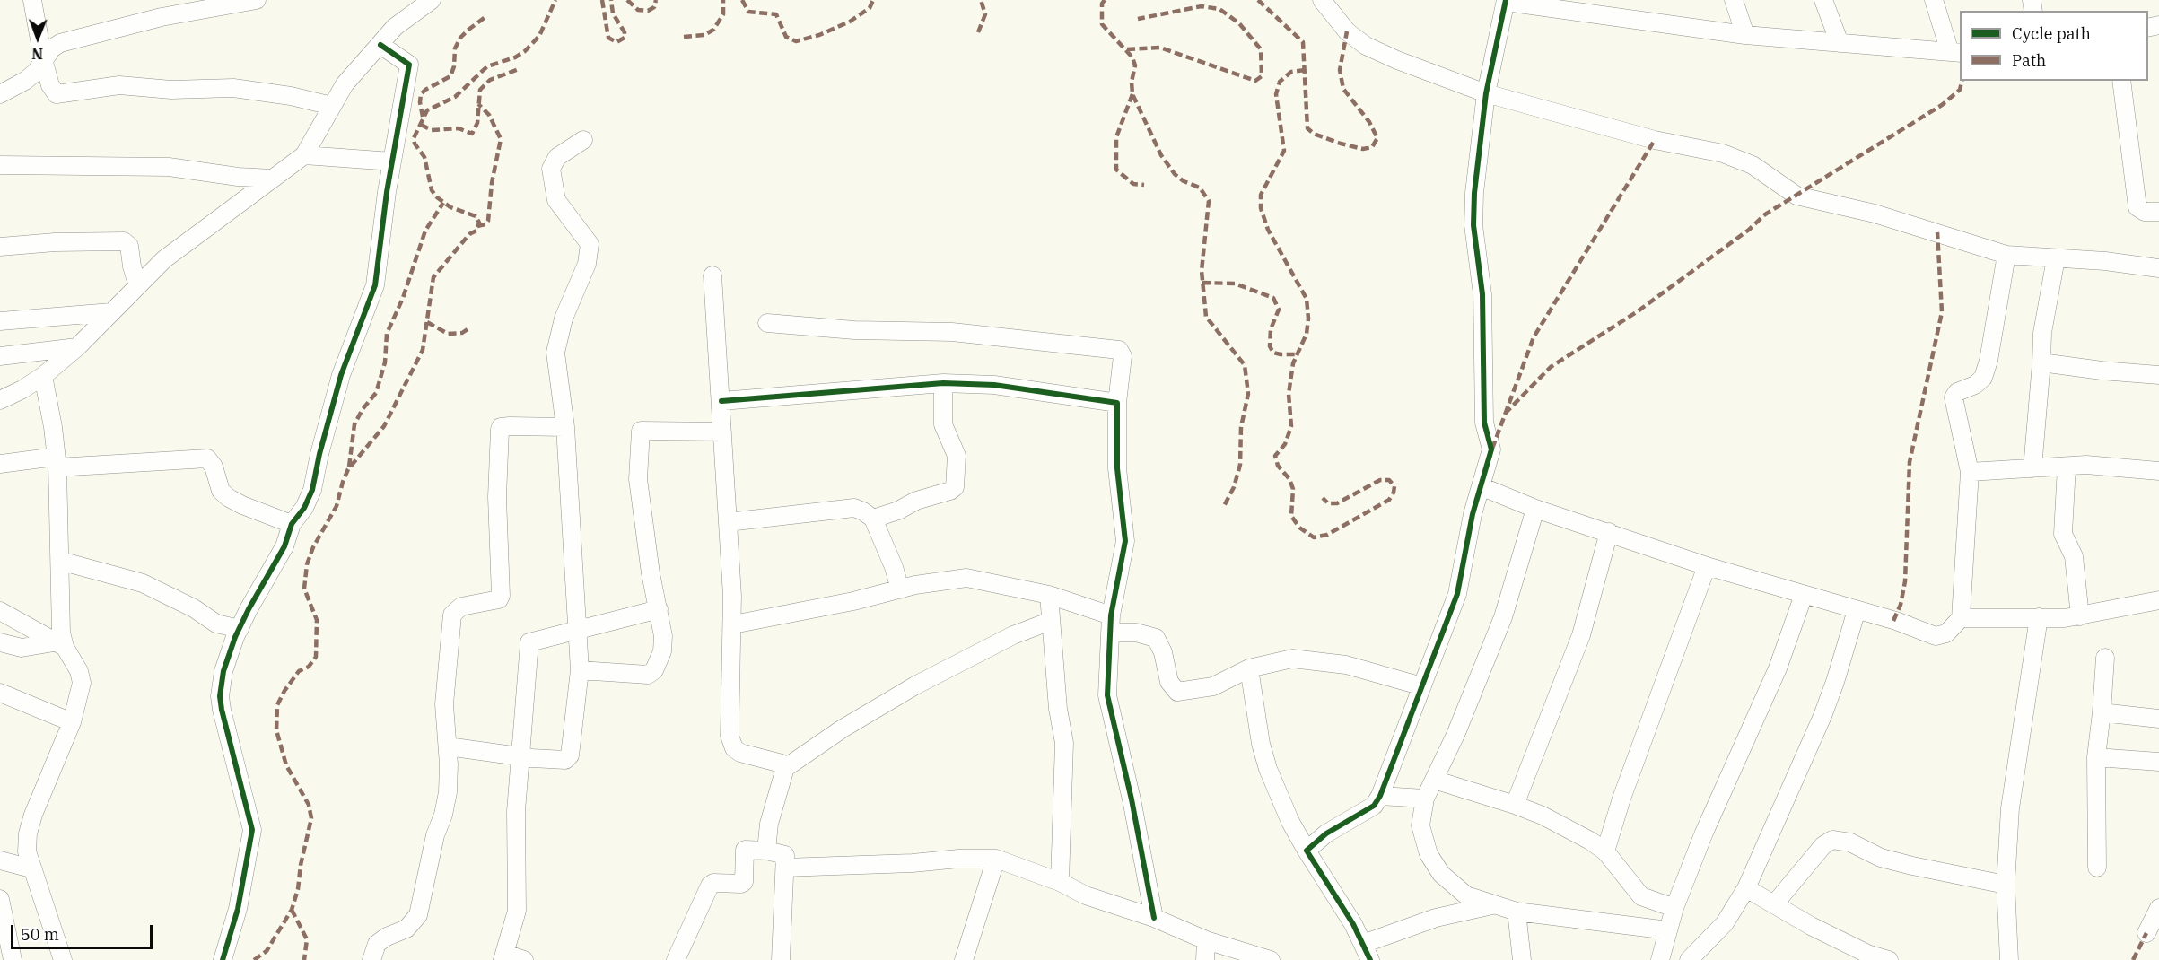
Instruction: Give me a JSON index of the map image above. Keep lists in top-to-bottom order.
{
  "legend": ["Cycle path", "Path"],
  "scale_bar": "50 m",
  "north": "bottom"
}
